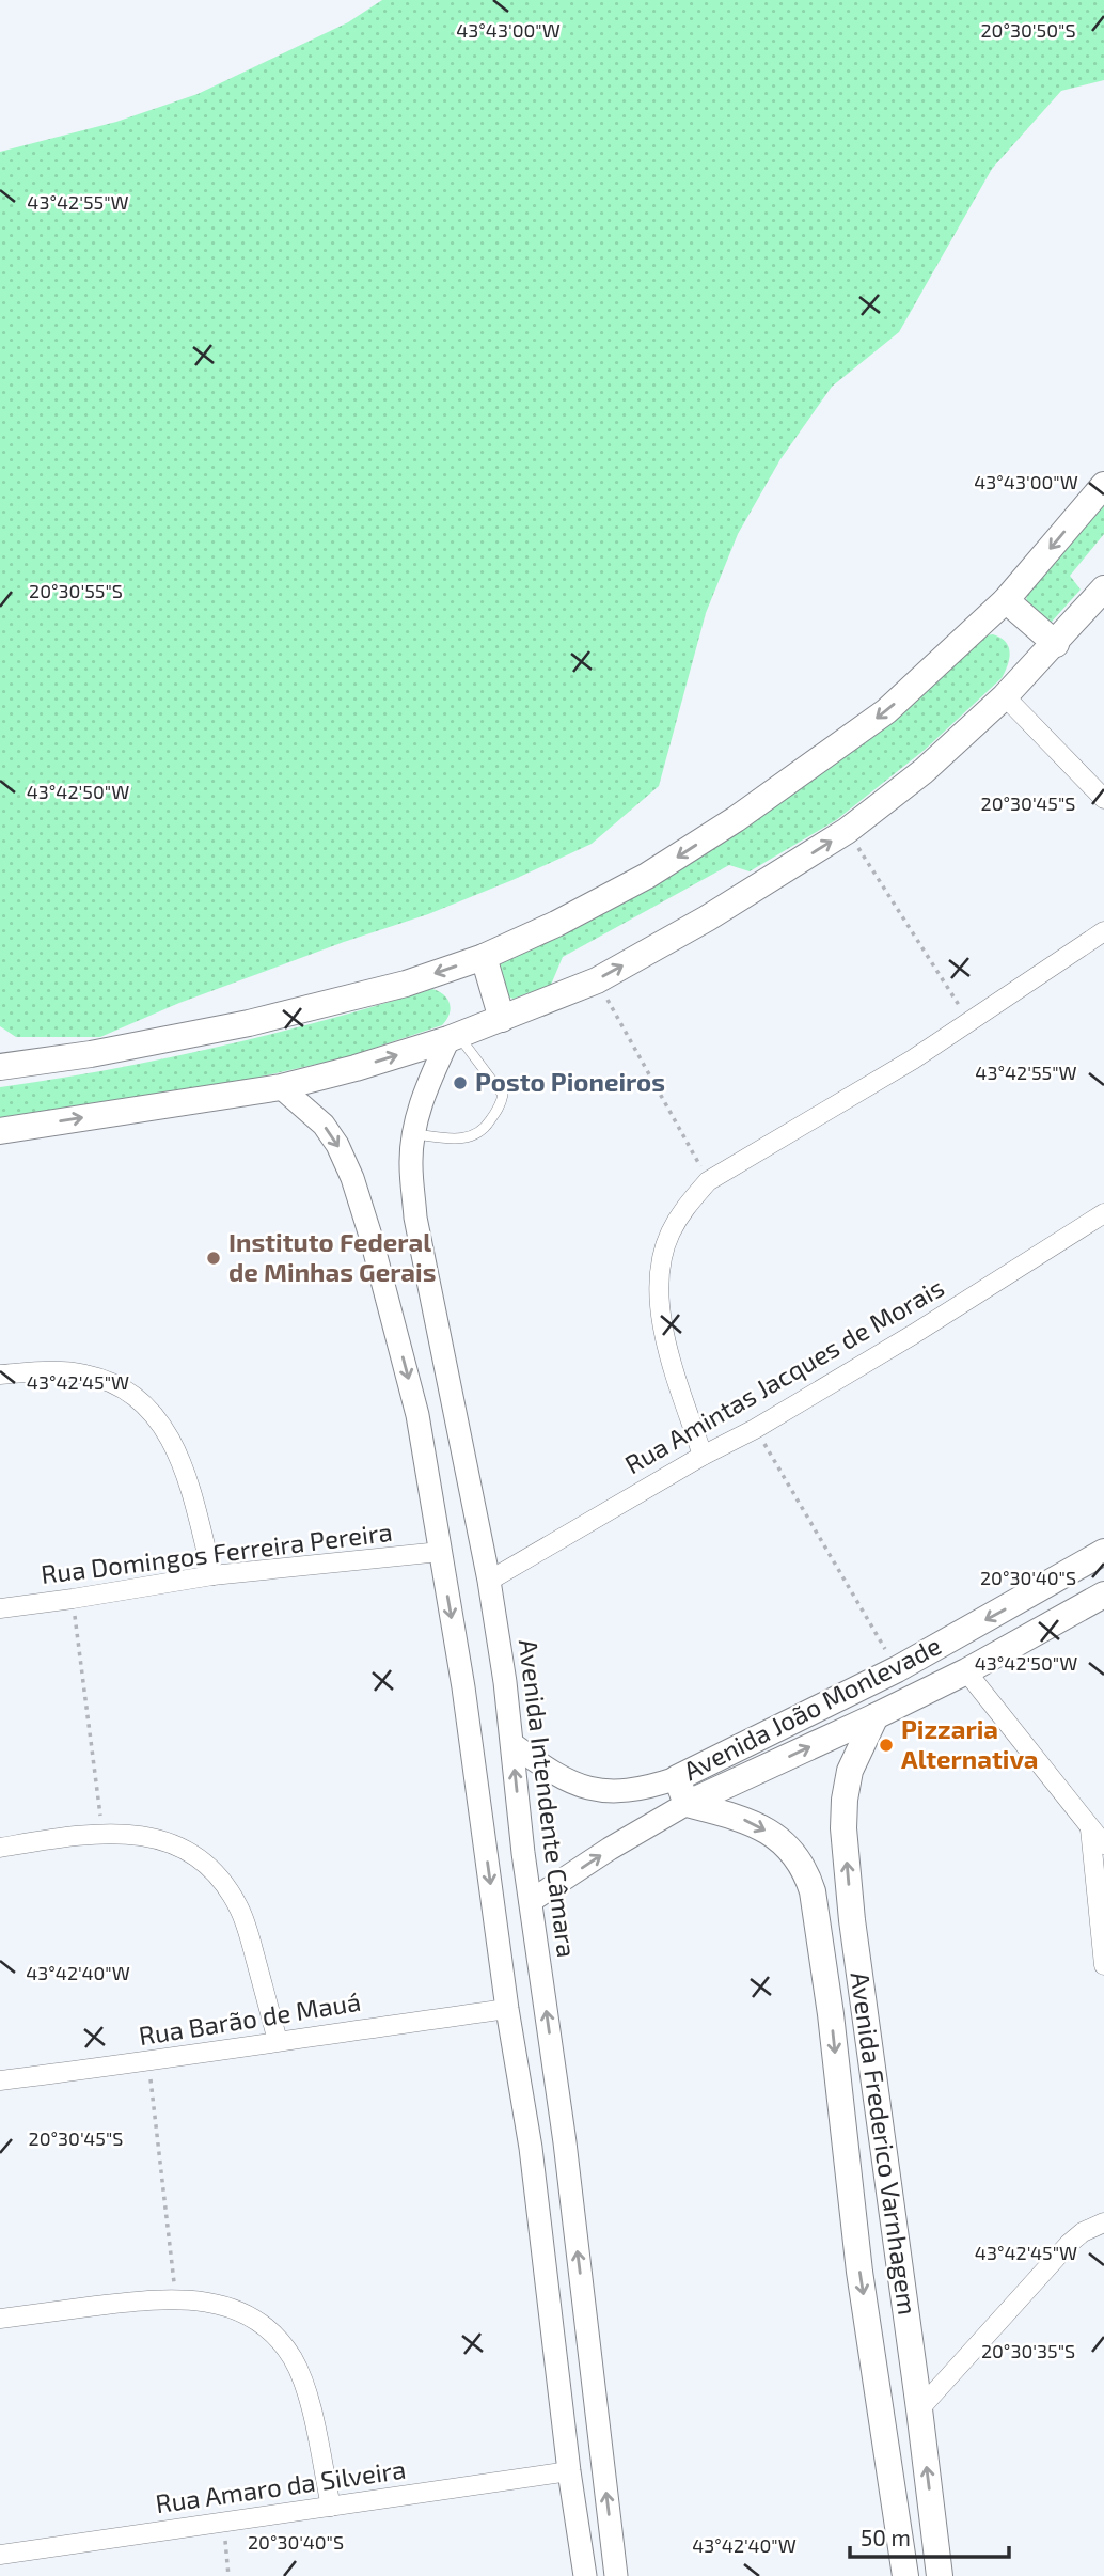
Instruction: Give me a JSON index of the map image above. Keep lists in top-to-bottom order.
{
  "streets": {
    "main road": ["Avenida João Monlevade", "Avenida Frederico Varnhagem"],
    "street": [
      "Rua Amintas Jacques de Morais",
      "Rua Domingos Ferreira Pereira",
      "Avenida Intendente Câmara",
      "Rua Barão de Mauá",
      "Rua Amaro da Silveira"
    ]
  },
  "crossings": [
    ["Rua Amintas Jacques de Morais", "Avenida Intendente Câmara"],
    ["Avenida João Monlevade", "Avenida Intendente Câmara"],
    ["Avenida João Monlevade", "Avenida Frederico Varnhagem"]
  ],
  "places": ["Posto Pioneiros", "Instituto Federal de Minhas Gerais", "Pizzaria Alternativa"],
  "scale_bar": "50 m",
  "coordinates": [
    "43°43'00\"W",
    "20°30'50\"S",
    "43°42'55\"W",
    "20°30'55\"S",
    "43°42'50\"W",
    "20°30'45\"S",
    "43°42'45\"W",
    "20°30'40\"S",
    "43°42'40\"W",
    "20°30'35\"S"
  ]
}
